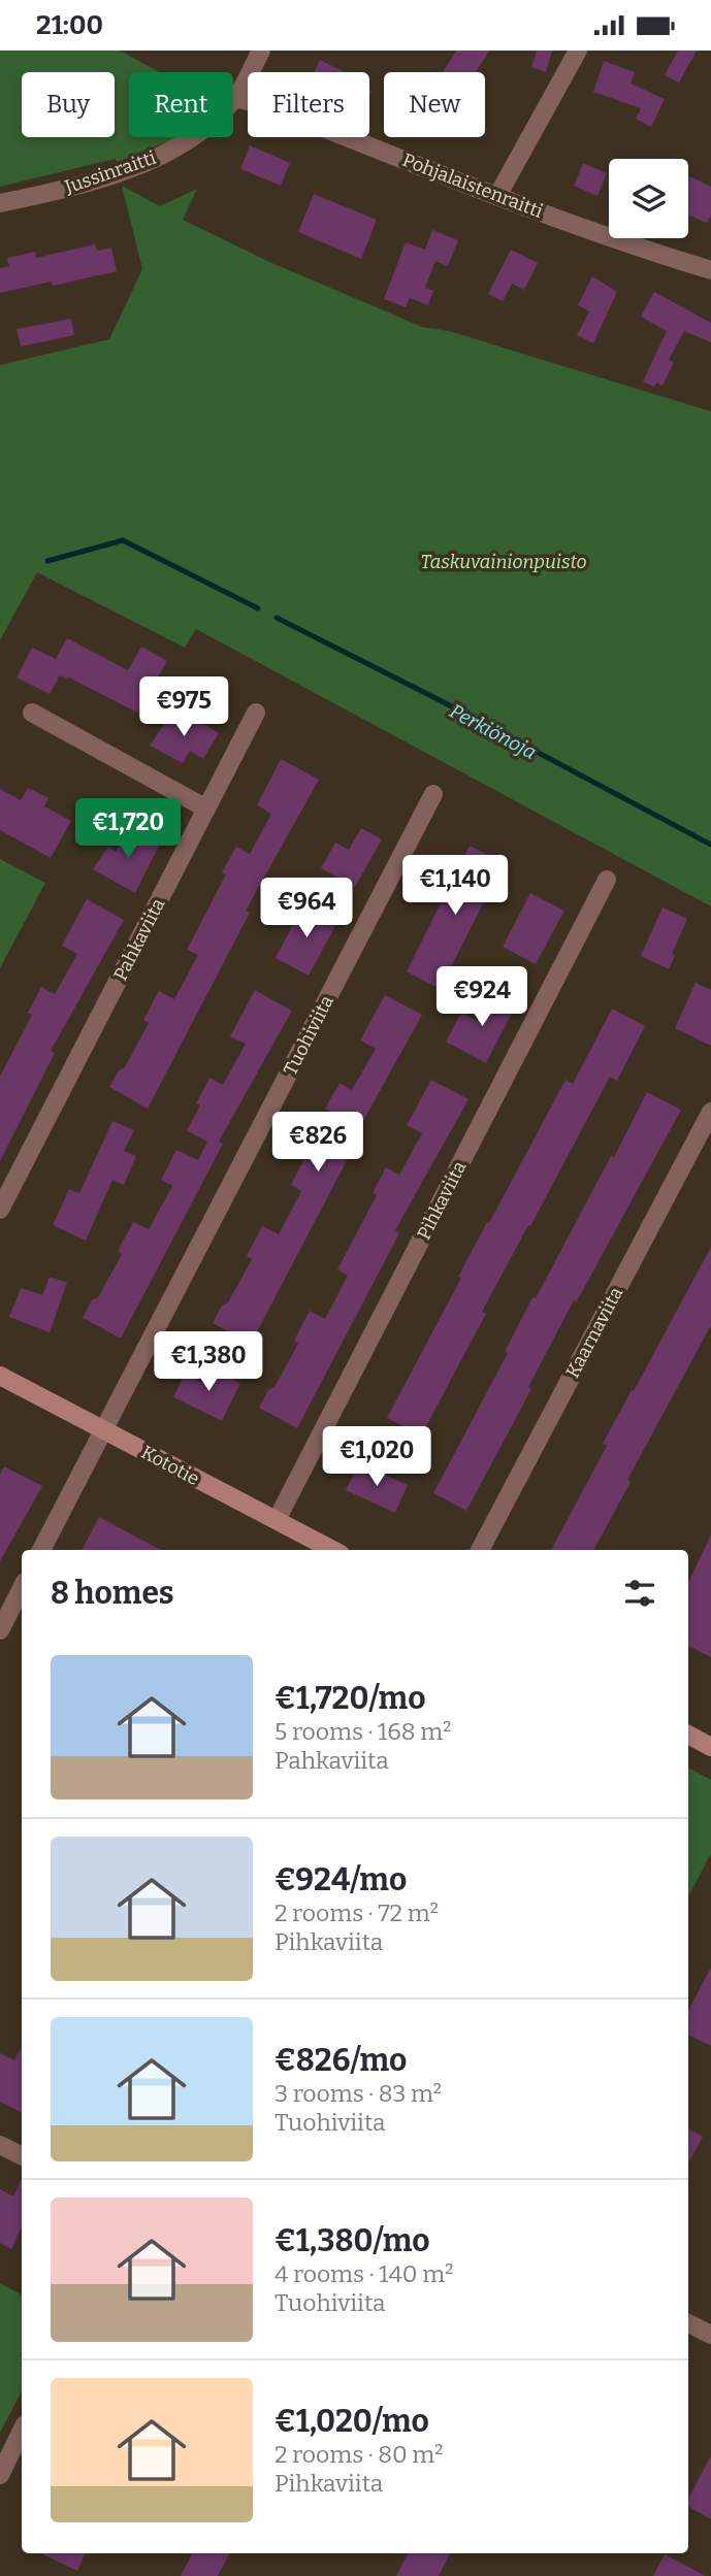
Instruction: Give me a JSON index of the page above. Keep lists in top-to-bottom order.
{
  "streets": {
    "street": [
      "Jussinraitti",
      "Pohjalaistenraitti",
      "Pahkaviita",
      "Tuohiviita",
      "Pihkaviita",
      "Kaarnaviita",
      "Kototie"
    ]
  },
  "crossings": [
    ["Jussinraitti", "Pohjalaistenraitti"],
    ["Tuohiviita", "Kototie"],
    ["Pihkaviita", "Kototie"]
  ],
  "water": ["Perkiönoja"],
  "parks": ["Taskuvainionpuisto"],
  "page": {
    "status": "21:00",
    "chip": [
      "Buy",
      "Rent",
      "Filters",
      "New"
    ],
    "price": [
      "€975",
      "€1,720",
      "€1,140",
      "€964",
      "€924",
      "€826",
      "€1,380",
      "€1,020"
    ],
    "heading": "8 homes",
    "list": [
      {
        "name": "€1,720/mo",
        "note": "5 rooms · 168 m² · Pahkaviita"
      },
      {
        "name": "€924/mo",
        "note": "2 rooms · 72 m² · Pihkaviita"
      },
      {
        "name": "€826/mo",
        "note": "3 rooms · 83 m² · Tuohiviita"
      },
      {
        "name": "€1,380/mo",
        "note": "4 rooms · 140 m² · Tuohiviita"
      },
      {
        "name": "€1,020/mo",
        "note": "2 rooms · 80 m² · Pihkaviita"
      }
    ]
  }
}
